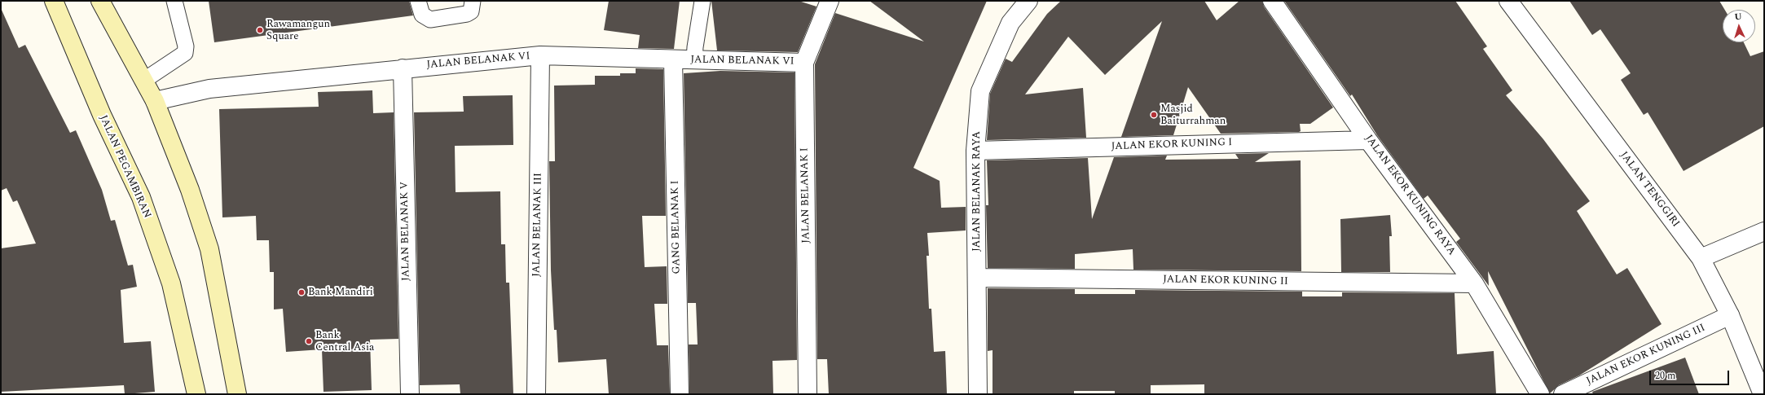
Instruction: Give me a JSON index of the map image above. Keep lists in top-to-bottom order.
{
  "streets": {
    "main road": ["JALAN PEGAMBIRAN"],
    "street": [
      "JALAN BELANAK VI",
      "JALAN EKOR KUNING I",
      "JALAN TENGGIRI",
      "JALAN BELANAK RAYA",
      "JALAN BELANAK I",
      "JALAN EKOR KUNING RAYA",
      "JALAN BELANAK III",
      "GANG BELANAK I",
      "JALAN BELANAK V",
      "JALAN EKOR KUNING II",
      "JALAN EKOR KUNING III"
    ]
  },
  "crossings": [
    ["JALAN BELANAK VI", "JALAN BELANAK I"],
    ["JALAN BELANAK VI", "JALAN BELANAK III"],
    ["JALAN BELANAK VI", "GANG BELANAK I"],
    ["JALAN BELANAK VI", "JALAN BELANAK V"],
    ["JALAN EKOR KUNING I", "JALAN BELANAK RAYA"],
    ["JALAN EKOR KUNING I", "JALAN EKOR KUNING RAYA"],
    ["JALAN TENGGIRI", "JALAN EKOR KUNING III"],
    ["JALAN BELANAK RAYA", "JALAN EKOR KUNING II"],
    ["JALAN EKOR KUNING RAYA", "JALAN EKOR KUNING II"]
  ],
  "places": [
    "Rawamangun Square",
    "Masjid Baiturrahman",
    "Bank Mandiri",
    "Bank Central Asia"
  ],
  "scale_bar": "20 m",
  "north": "top"
}
